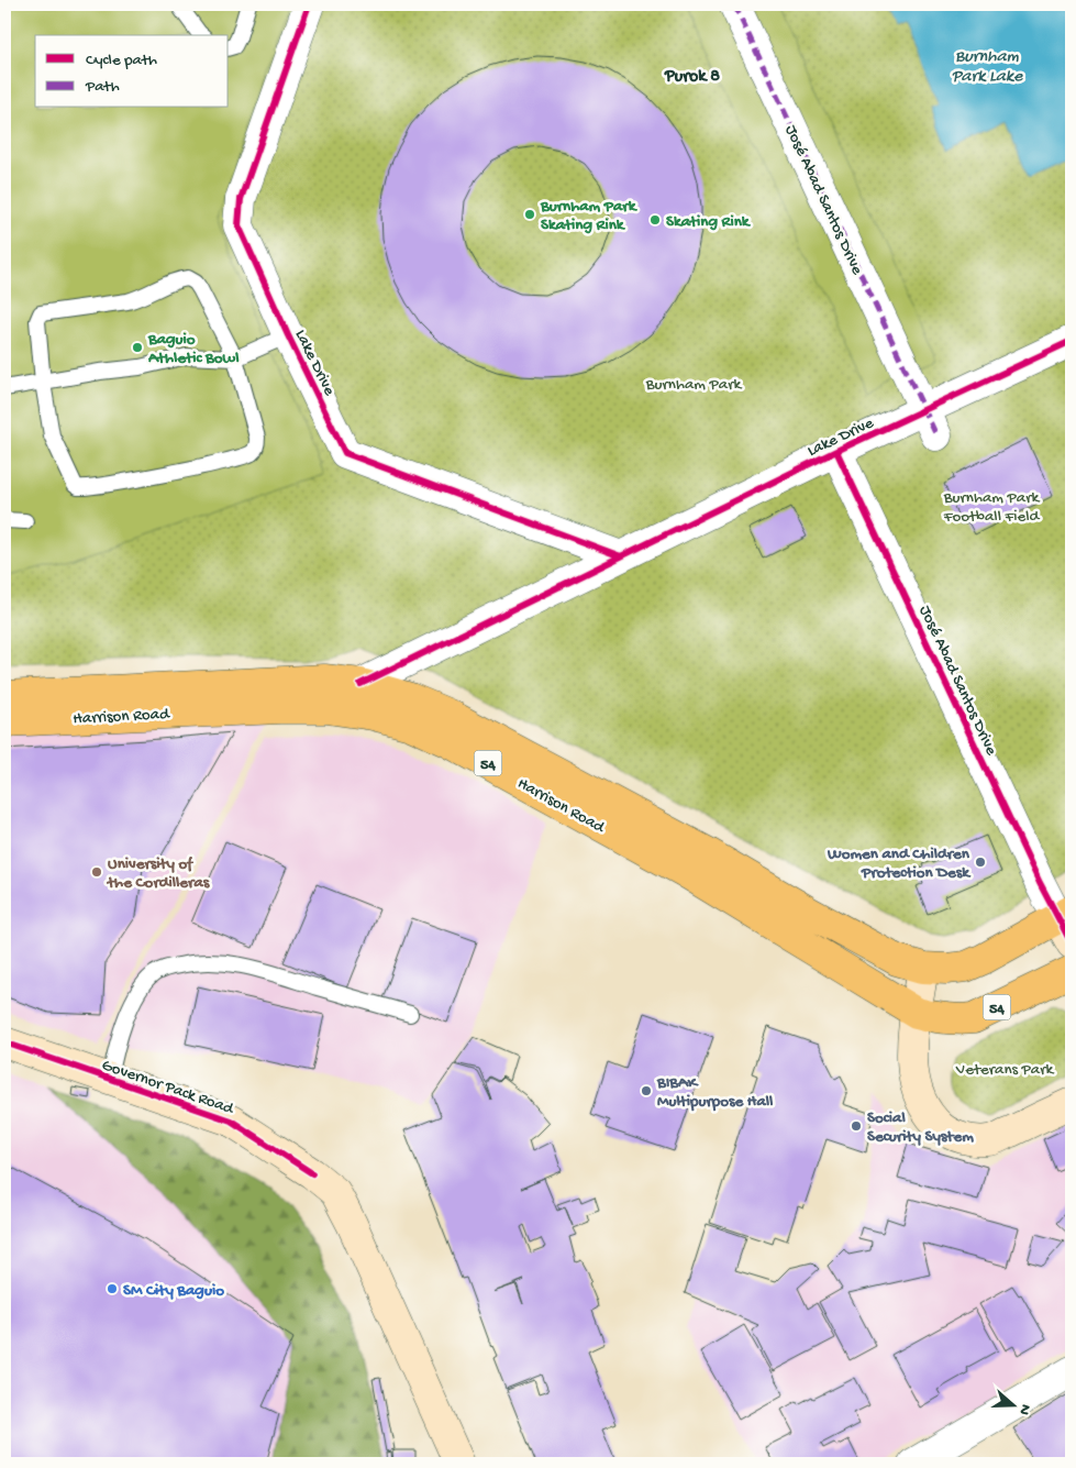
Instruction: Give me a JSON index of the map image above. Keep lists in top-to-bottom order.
{
  "streets": {
    "highway": ["Harrison Road", "54"],
    "street": ["José Abad Santos Drive", "Lake Drive", "Governor Pack Road"]
  },
  "crossings": [
    ["José Abad Santos Drive", "Lake Drive"],
    ["José Abad Santos Drive", "Harrison Road"],
    ["Lake Drive", "Harrison Road"]
  ],
  "districts": ["Purok 8"],
  "water": ["Burnham Park Lake"],
  "parks": ["Burnham Park", "Burnham Park Football Field", "Veterans Park"],
  "places": [
    "Burnham Park Skating Rink",
    "Skating Rink",
    "Baguio Athletic Bowl",
    "Women and Children Protection Desk",
    "University of the Cordilleras",
    "BIBAK Multipurpose Hall",
    "Social Security System",
    "SM City Baguio"
  ],
  "legend": ["Cycle path", "Path"],
  "north": "right"
}
